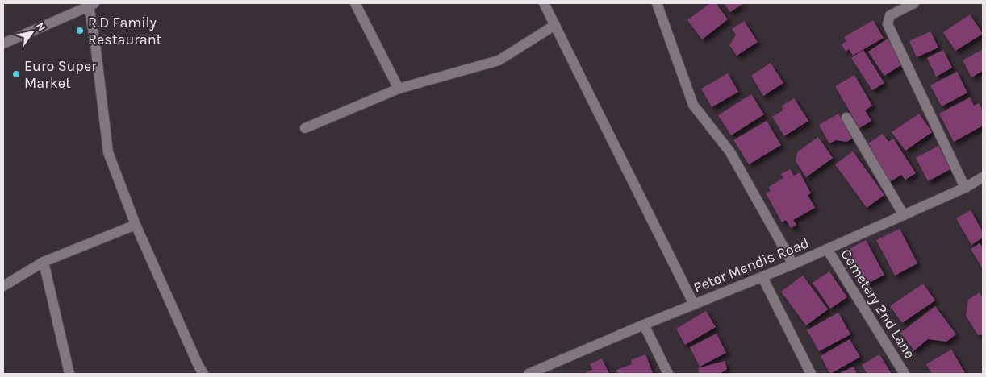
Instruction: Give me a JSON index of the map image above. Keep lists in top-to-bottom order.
{
  "streets": {
    "street": ["Peter Mendis Road", "Cemetery 2nd Lane"]
  },
  "crossings": [
    ["Peter Mendis Road", "Cemetery 2nd Lane"]
  ],
  "places": ["R.D Family Restaurant", "Euro Super Market"],
  "north": "top right"
}
